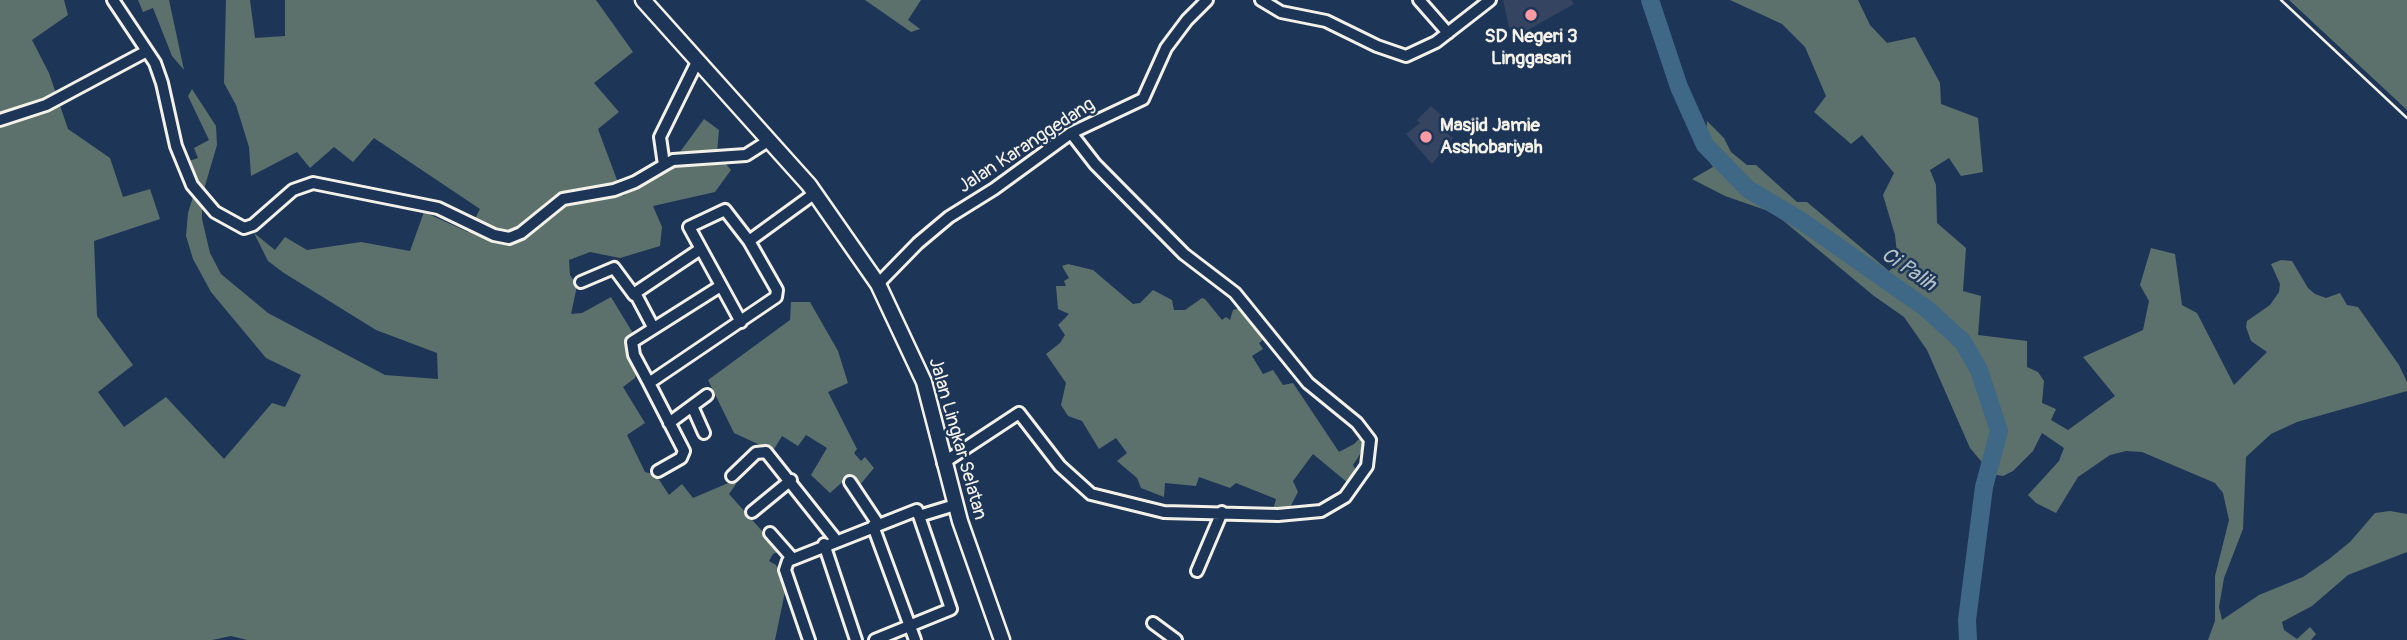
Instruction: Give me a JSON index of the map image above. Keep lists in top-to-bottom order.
{
  "streets": {
    "street": ["Jalan Karanggedang", "Jalan Lingkar Selatan"]
  },
  "crossings": [
    ["Jalan Karanggedang", "Jalan Lingkar Selatan"]
  ],
  "water": ["Ci Palih"],
  "places": ["SD Negeri 3 Linggasari", "Masjid Jamie Asshobariyah"]
}
